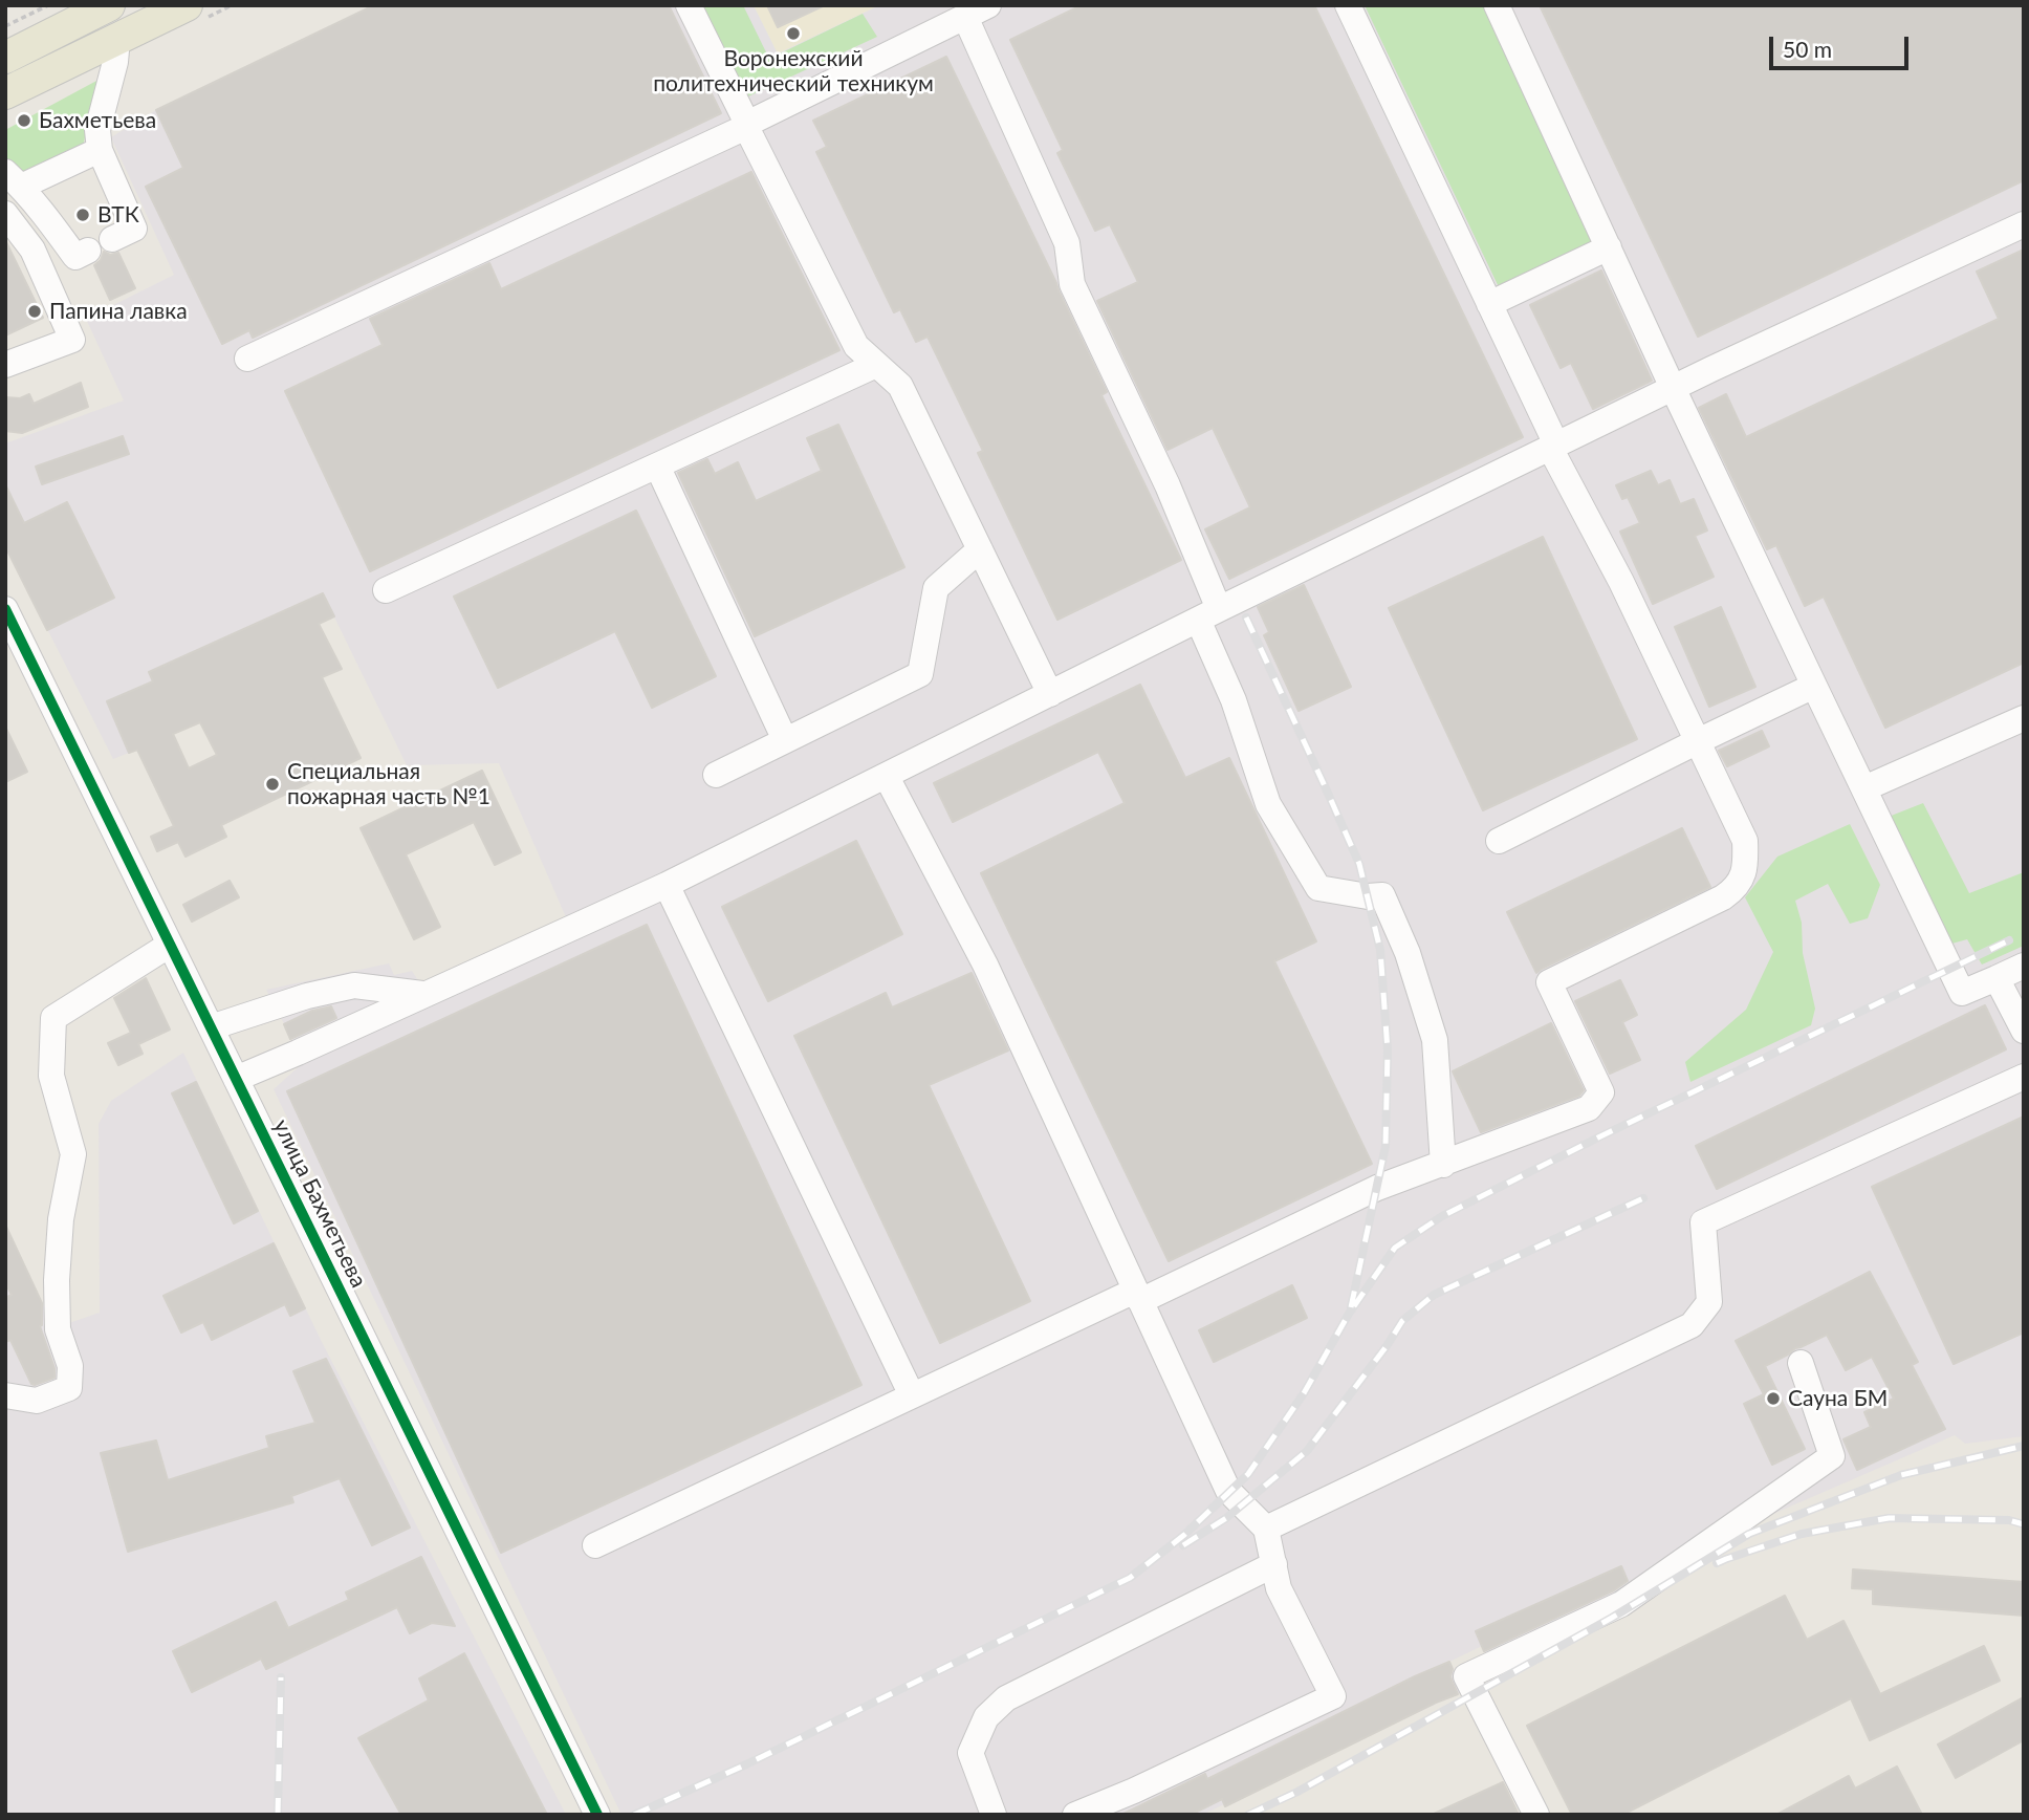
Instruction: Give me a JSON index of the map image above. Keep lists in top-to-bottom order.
{
  "streets": {
    "street": ["улица Бахметьева"]
  },
  "places": [
    "Воронежский политехнический техникум",
    "Бахметьева",
    "ВТК",
    "Папина лавка",
    "Специальная пожарная часть №1",
    "Сауна БМ"
  ],
  "scale_bar": "50 m"
}
